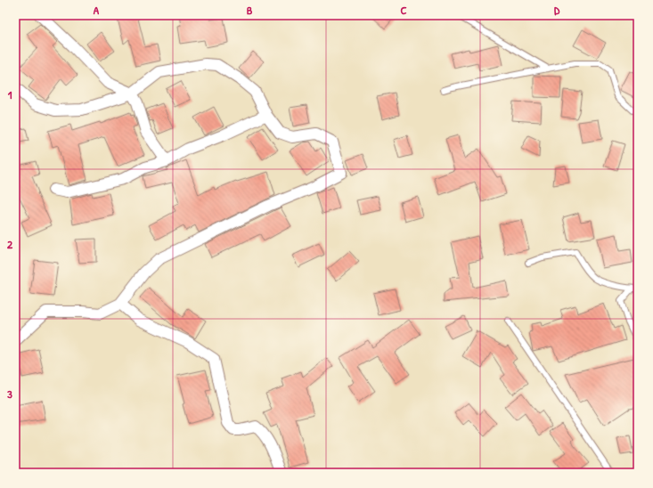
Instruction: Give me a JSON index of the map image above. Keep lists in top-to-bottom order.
{
  "grid": {
    "columns": [
      "A",
      "B",
      "C",
      "D"
    ],
    "rows": ["1", "2", "3"]
  }
}
